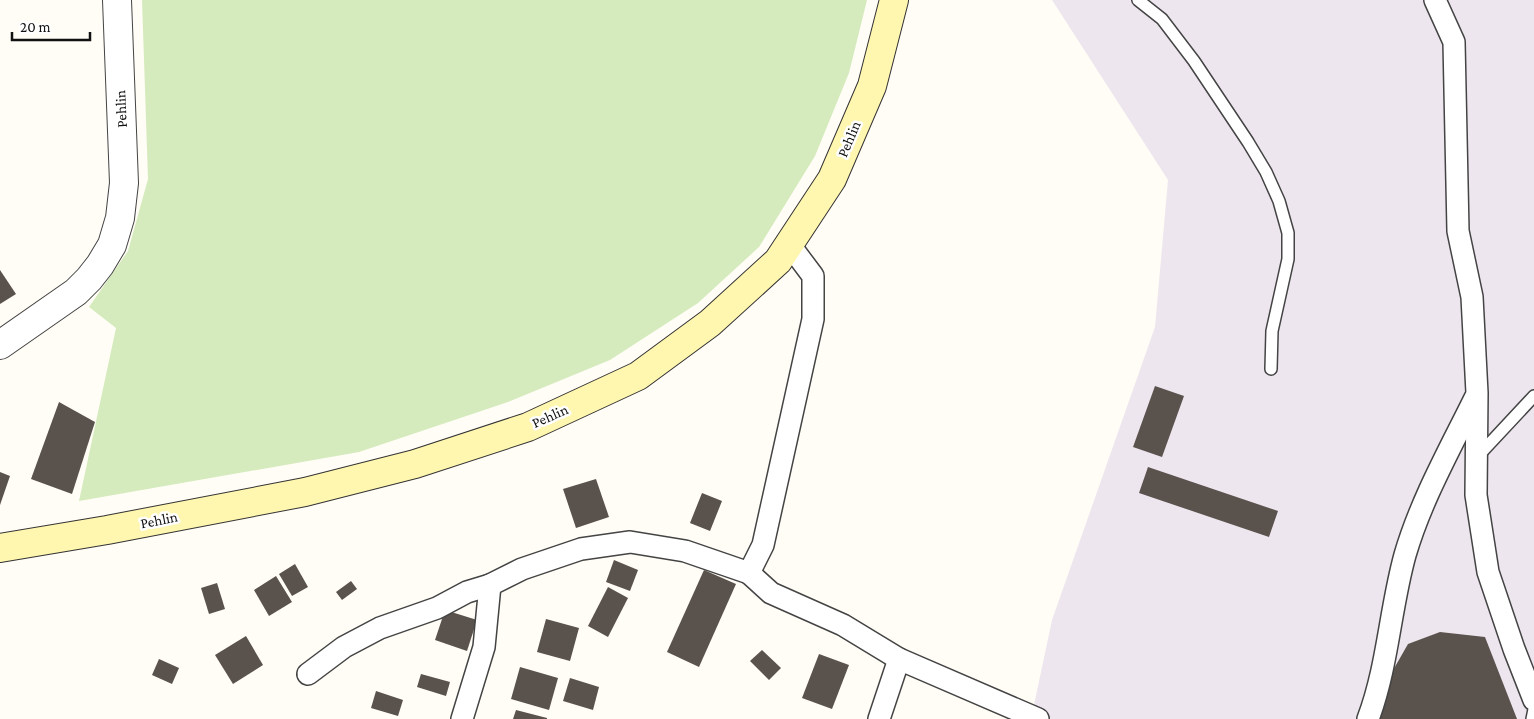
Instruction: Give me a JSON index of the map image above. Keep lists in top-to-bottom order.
{
  "streets": {
    "main road": ["Pehlin"]
  },
  "scale_bar": "20 m"
}
